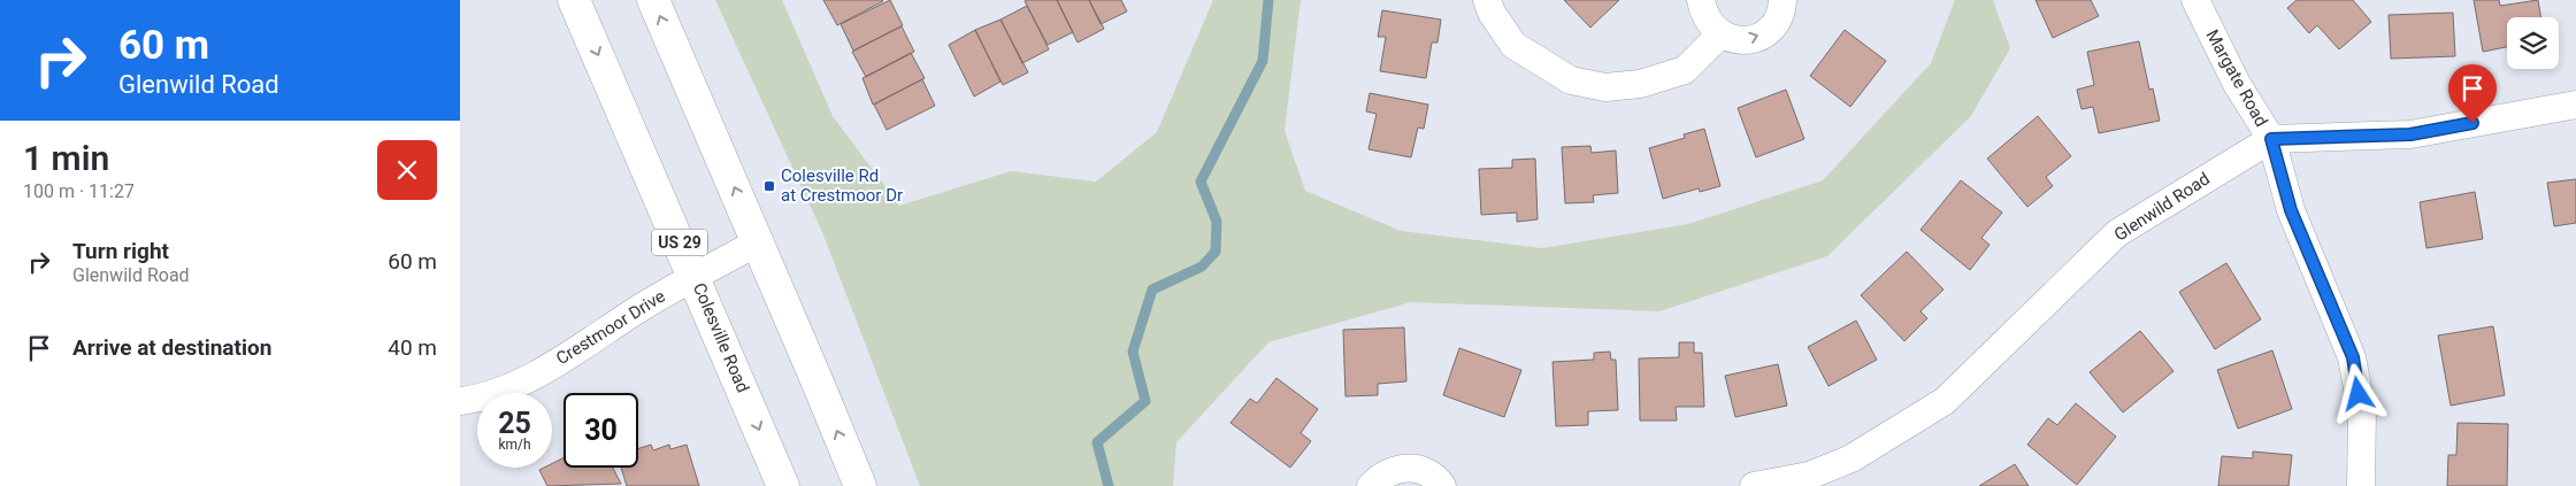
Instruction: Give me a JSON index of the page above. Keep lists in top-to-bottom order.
{
  "streets": {
    "highway": ["US 29", "Colesville Road"],
    "street": ["Margate Road", "Glenwild Road", "Crestmoor Drive"]
  },
  "crossings": [
    ["Margate Road", "Glenwild Road"],
    ["Crestmoor Drive", "Colesville Road"]
  ],
  "places": {
    "transit": ["Colesville Rd at Crestmoor Dr"]
  },
  "page": {
    "turn": ["60 m", "Glenwild Road"],
    "heading": ["1 min", "100 m · 11:27"],
    "list": [
      {
        "name": "Turn right",
        "note": "Glenwild Road",
        "value": "60 m"
      },
      {
        "name": "Arrive at destination",
        "value": "40 m"
      }
    ],
    "speed": "25 km/h",
    "limit": "30"
  }
}
